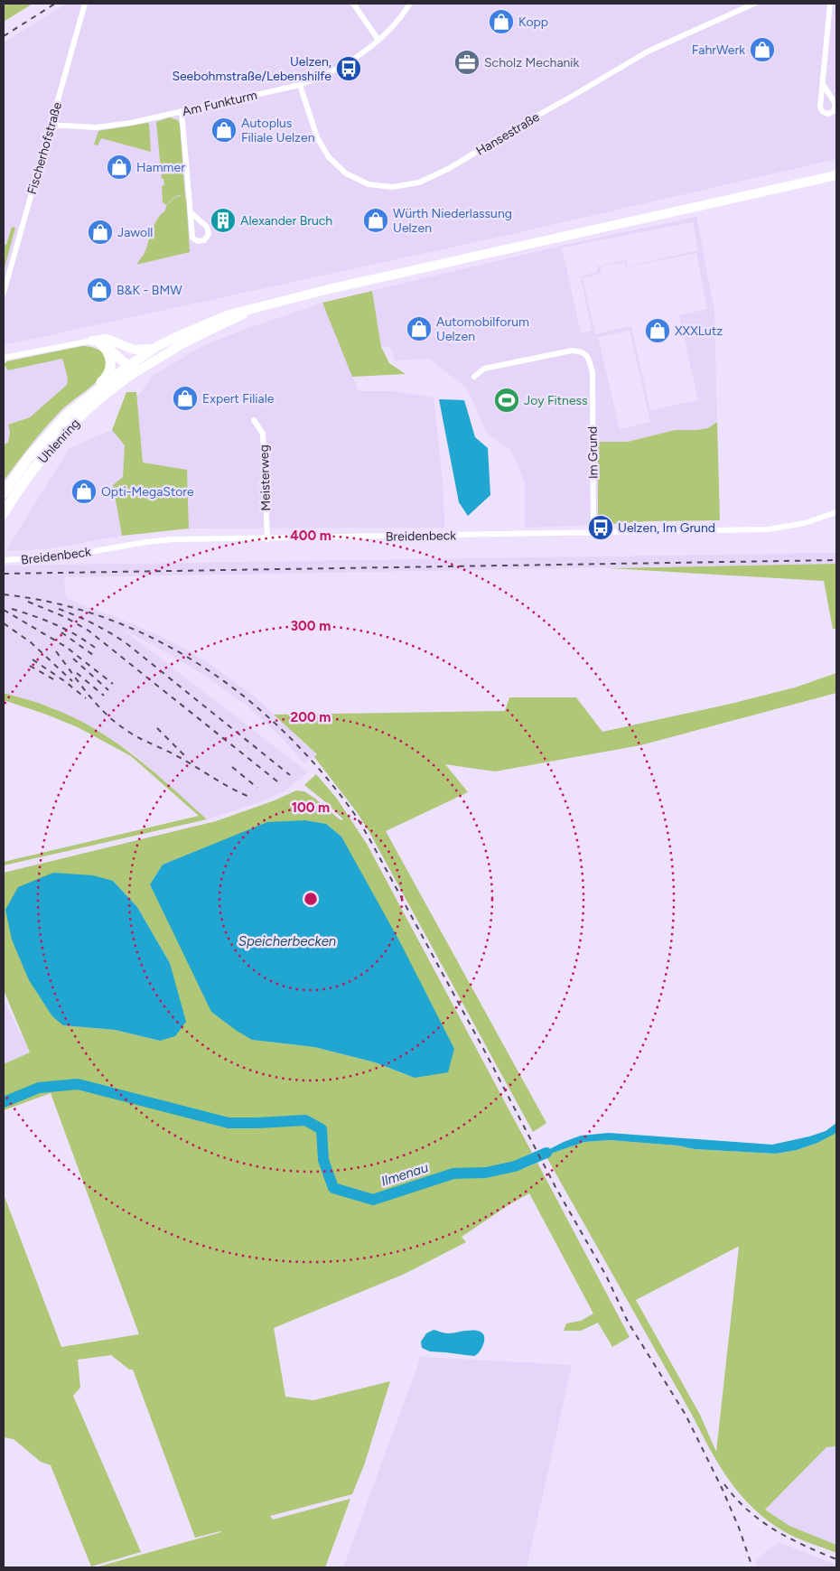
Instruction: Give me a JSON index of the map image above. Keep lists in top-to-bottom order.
{
  "streets": {
    "highway": ["Uhlenring"],
    "street": [
      "Am Funkturm",
      "Hansestraße",
      "Fischerhofstraße",
      "Im Grund",
      "Meisterweg",
      "Breidenbeck"
    ]
  },
  "crossings": [
    ["Am Funkturm", "Hansestraße"],
    ["Am Funkturm", "Fischerhofstraße"],
    ["Im Grund", "Breidenbeck"],
    ["Meisterweg", "Breidenbeck"]
  ],
  "water": ["Speicherbecken", "Ilmenau"],
  "places": {
    "shop": [
      "Kopp",
      "FahrWerk",
      "Autoplus Filiale Uelzen",
      "Hammer",
      "Würth Niederlassung Uelzen",
      "Jawoll",
      "B&K - BMW",
      "Automobilforum Uelzen",
      "XXXLutz",
      "Expert Filiale",
      "Opti-MegaStore"
    ],
    "office": ["Scholz Mechanik"],
    "bus stop": ["Uelzen, Seebohmstraße/Lebenshilfe", "Uelzen, Im Grund"],
    "building": ["Alexander Bruch"],
    "sports": ["Joy Fitness"]
  },
  "rings": [
    "400 m",
    "300 m",
    "200 m",
    "100 m"
  ]
}
